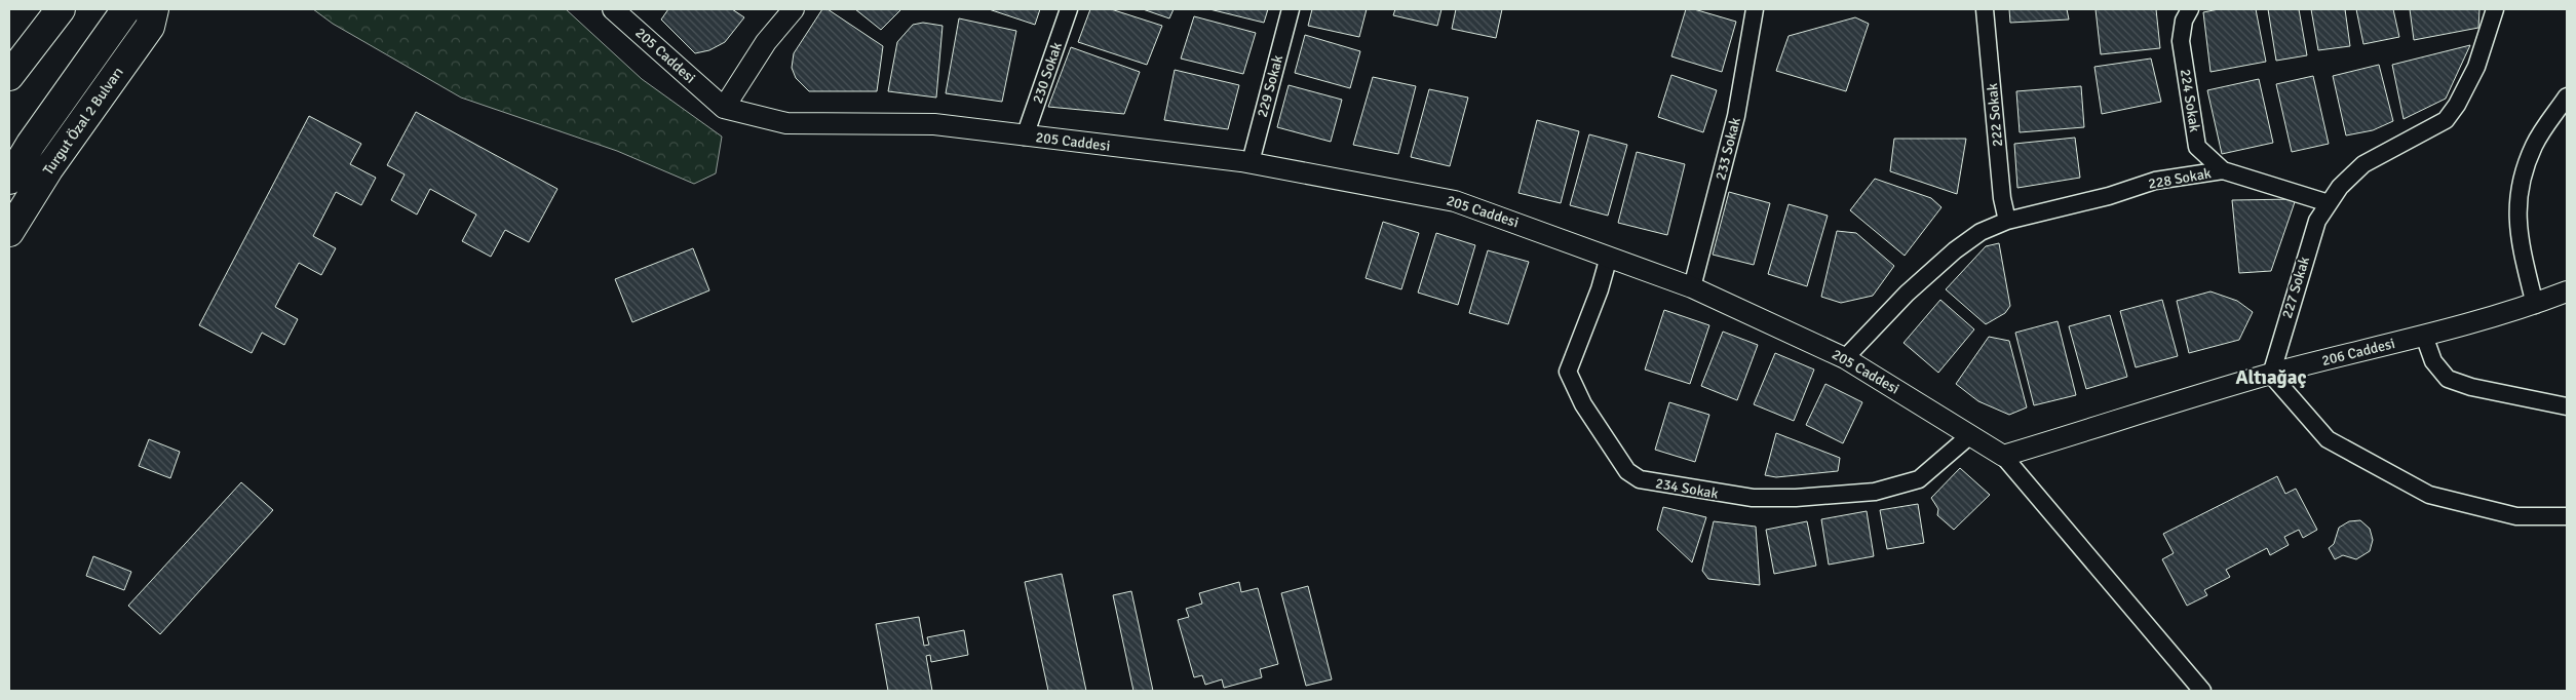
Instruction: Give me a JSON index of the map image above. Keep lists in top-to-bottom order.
{
  "streets": {
    "highway": ["Turgut Özal 2 Bulvarı"],
    "street": [
      "205 Caddesi",
      "230 Sokak",
      "229 Sokak",
      "224 Sokak",
      "222 Sokak",
      "233 Sokak",
      "228 Sokak",
      "227 Sokak",
      "206 Caddesi",
      "234 Sokak"
    ]
  },
  "crossings": [
    ["205 Caddesi", "230 Sokak"],
    ["205 Caddesi", "229 Sokak"],
    ["205 Caddesi", "233 Sokak"],
    ["205 Caddesi", "228 Sokak"],
    ["205 Caddesi", "206 Caddesi"],
    ["205 Caddesi", "234 Sokak"],
    ["224 Sokak", "228 Sokak"],
    ["222 Sokak", "228 Sokak"],
    ["228 Sokak", "227 Sokak"],
    ["227 Sokak", "206 Caddesi"]
  ],
  "districts": ["Altıağaç"]
}
